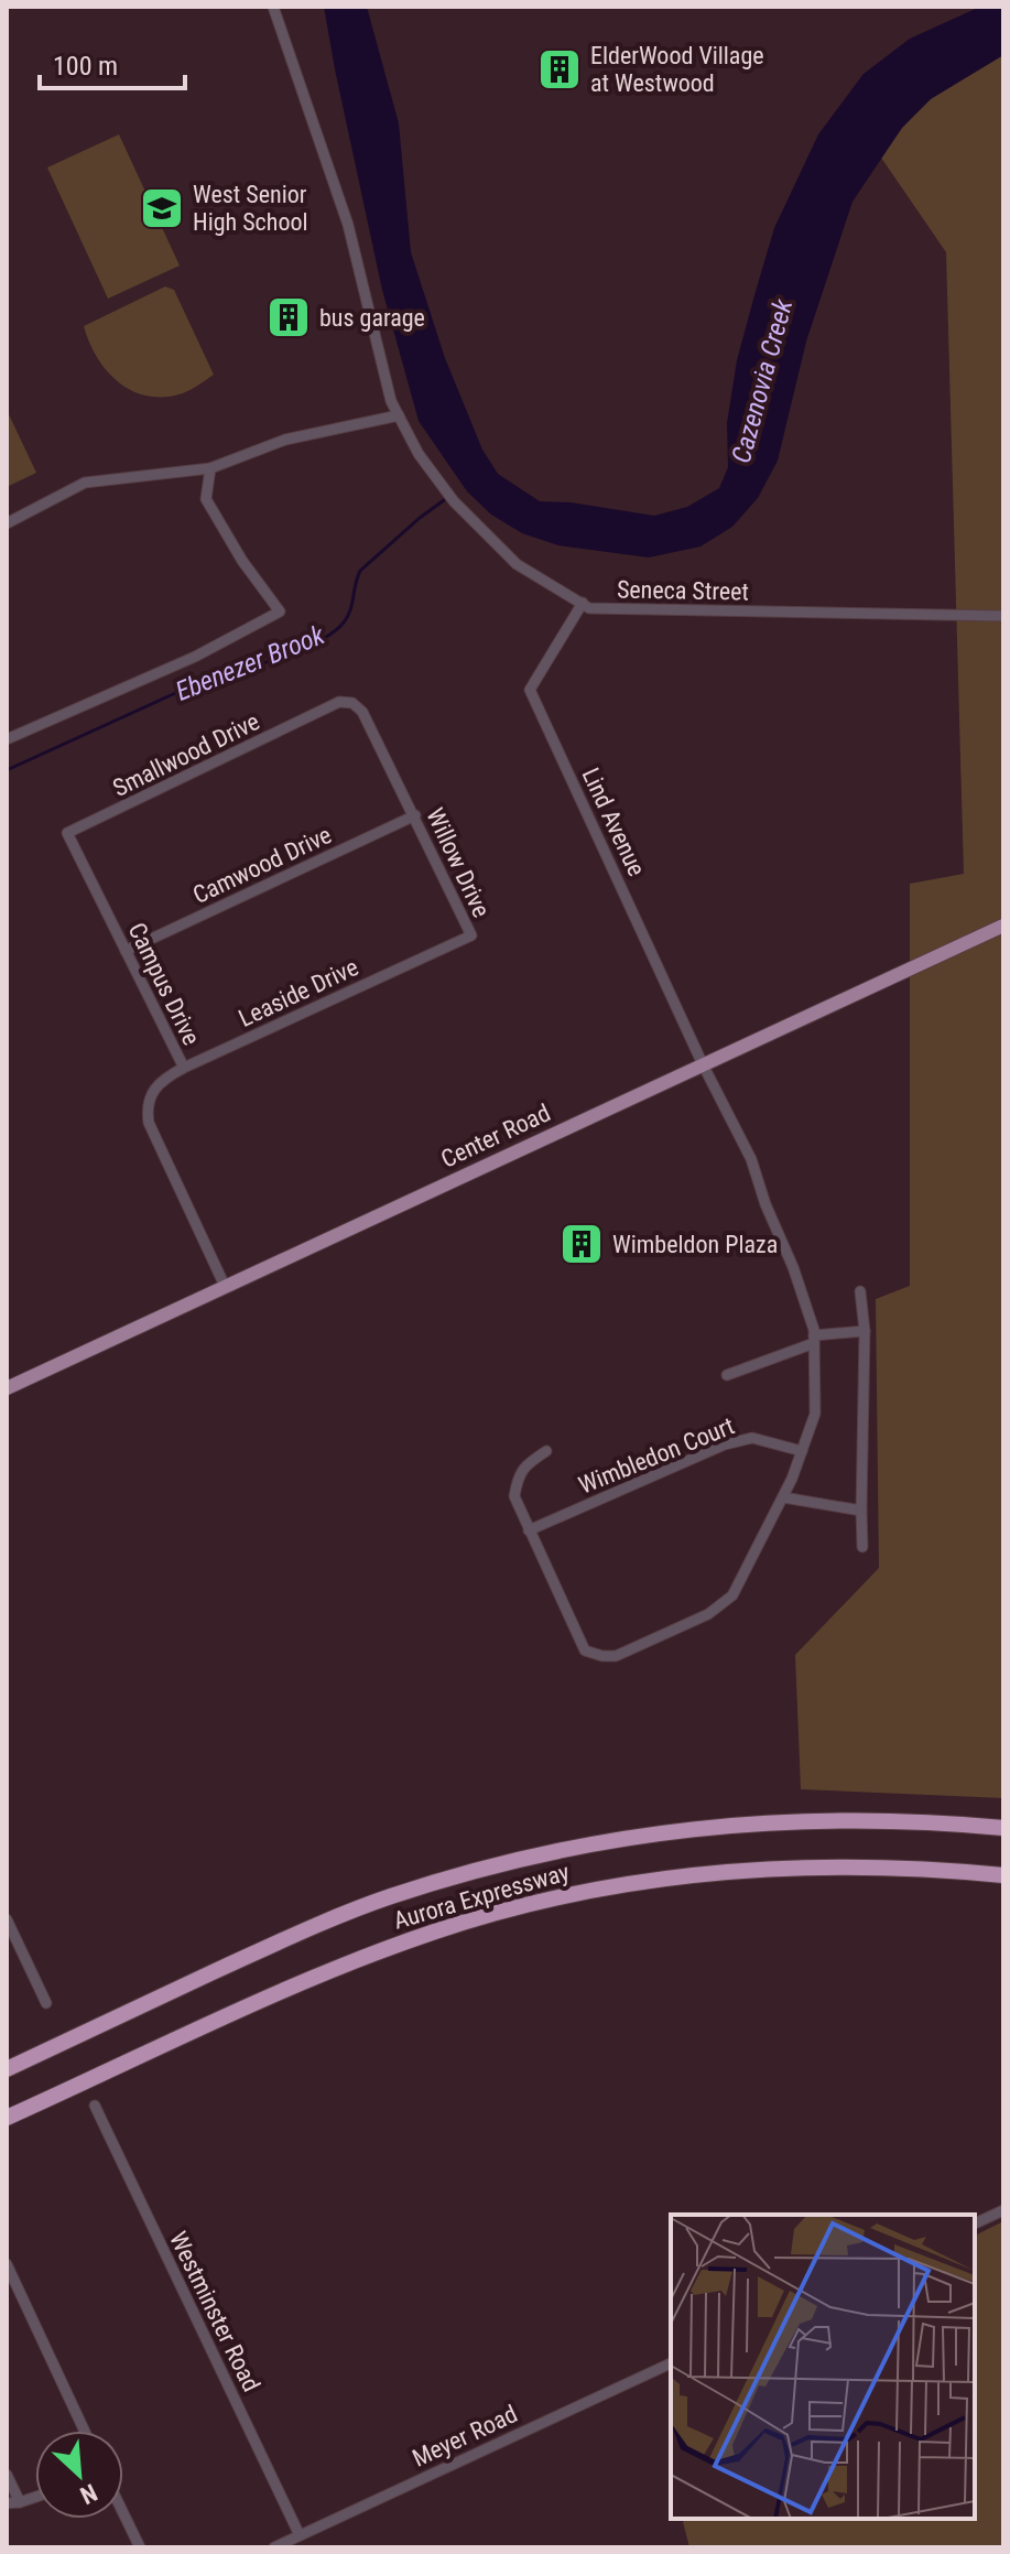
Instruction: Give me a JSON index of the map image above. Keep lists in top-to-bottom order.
{
  "streets": {
    "highway": ["Aurora Expressway"],
    "main road": ["Center Road"],
    "street": [
      "Seneca Street",
      "Smallwood Drive",
      "Lind Avenue",
      "Willow Drive",
      "Camwood Drive",
      "Campus Drive",
      "Leaside Drive",
      "Wimbledon Court",
      "Westminster Road",
      "Meyer Road"
    ]
  },
  "crossings": [
    ["Seneca Street", "Lind Avenue"],
    ["Smallwood Drive", "Willow Drive"],
    ["Smallwood Drive", "Campus Drive"],
    ["Lind Avenue", "Center Road"],
    ["Lind Avenue", "Wimbledon Court"],
    ["Willow Drive", "Camwood Drive"],
    ["Willow Drive", "Leaside Drive"],
    ["Camwood Drive", "Campus Drive"],
    ["Campus Drive", "Leaside Drive"],
    ["Campus Drive", "Center Road"],
    ["Center Road", "Wimbledon Court"],
    ["Westminster Road", "Meyer Road"]
  ],
  "water": ["Cazenovia Creek", "Ebenezer Brook"],
  "places": {
    "building": ["ElderWood Village at Westwood", "bus garage", "Wimbeldon Plaza"],
    "school or university": ["West Senior High School"]
  },
  "scale_bar": "100 m",
  "north": "bottom right"
}
